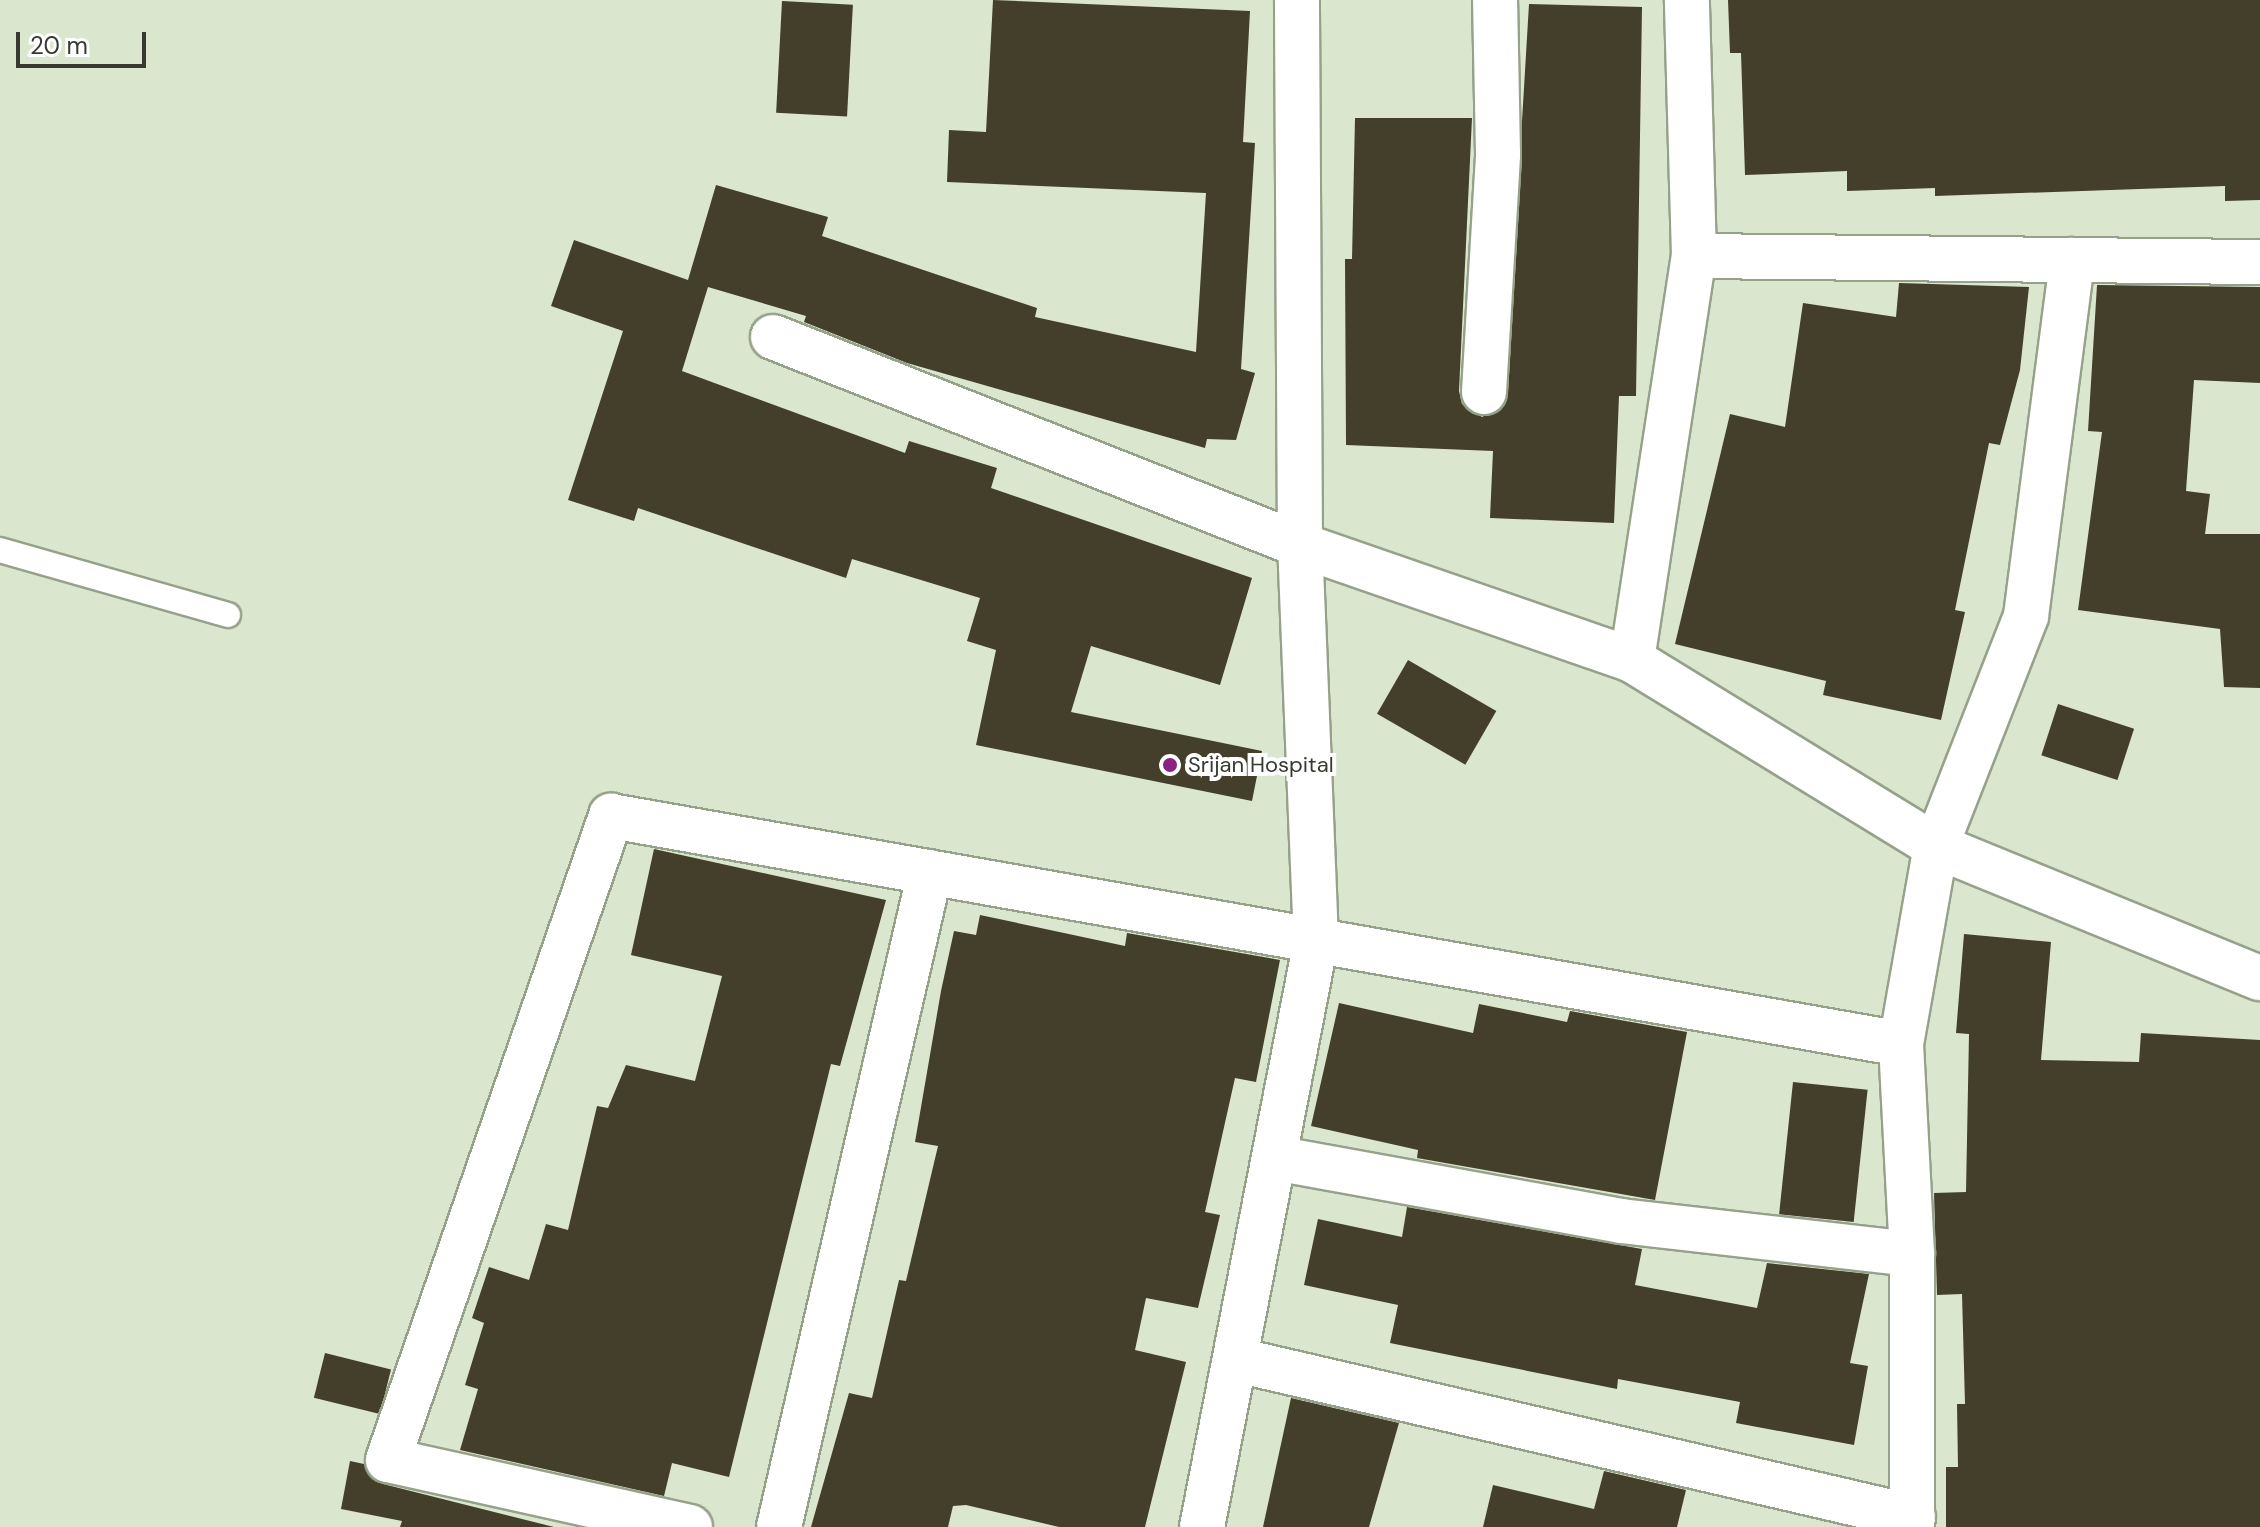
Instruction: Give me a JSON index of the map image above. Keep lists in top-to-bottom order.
{
  "places": ["Srijan Hospital"],
  "scale_bar": "20 m"
}
